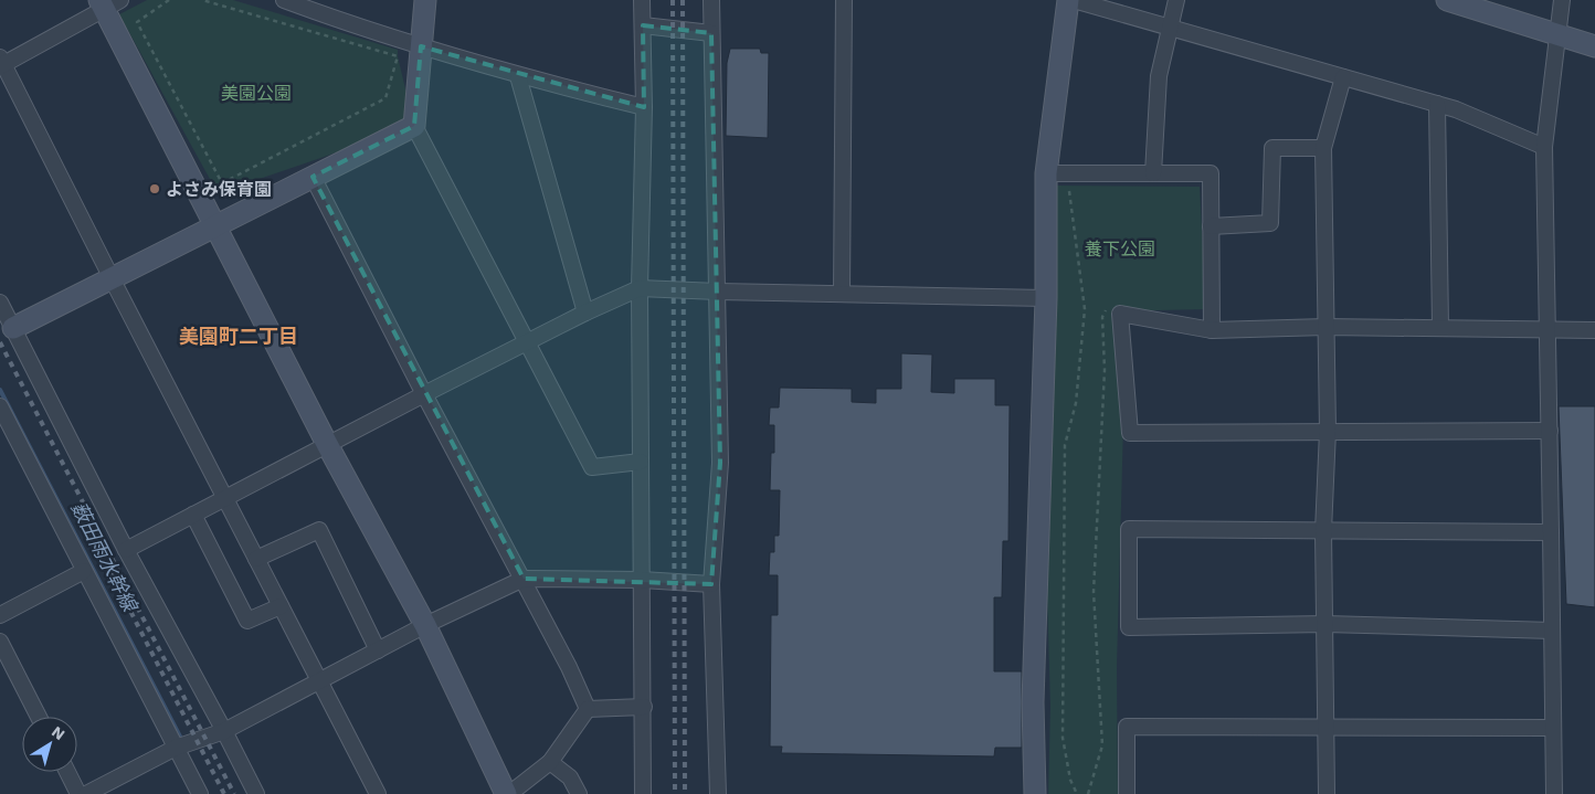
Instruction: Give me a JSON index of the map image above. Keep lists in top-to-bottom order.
{
  "districts": ["美園町二丁目"],
  "water": ["薮田雨水幹線"],
  "parks": ["美園公園", "養下公園"],
  "places": ["よさみ保育園"],
  "north": "top right"
}
